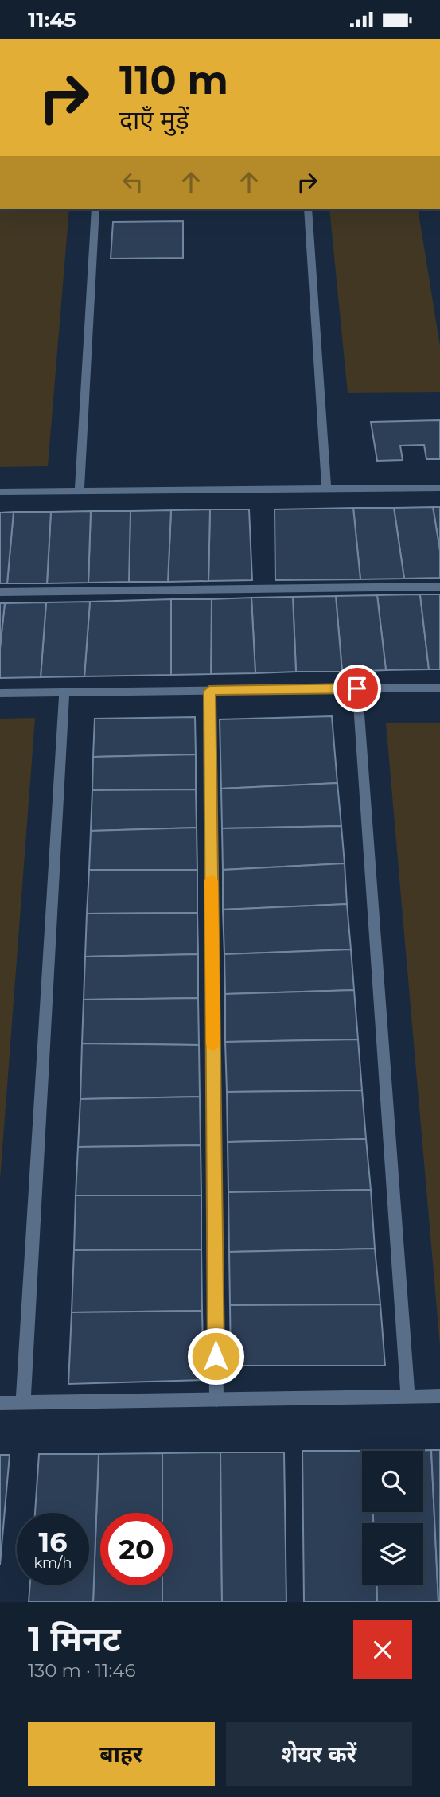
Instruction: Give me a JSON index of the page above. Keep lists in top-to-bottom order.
{
  "page": {
    "status": "11:45",
    "turn": ["110 m", "दाएँ मुड़ें"],
    "speed": "16 km/h",
    "limit": "20",
    "heading": ["1 मिनट", "130 m · 11:46"],
    "buttons": ["बाहर", "शेयर करें"]
  }
}
